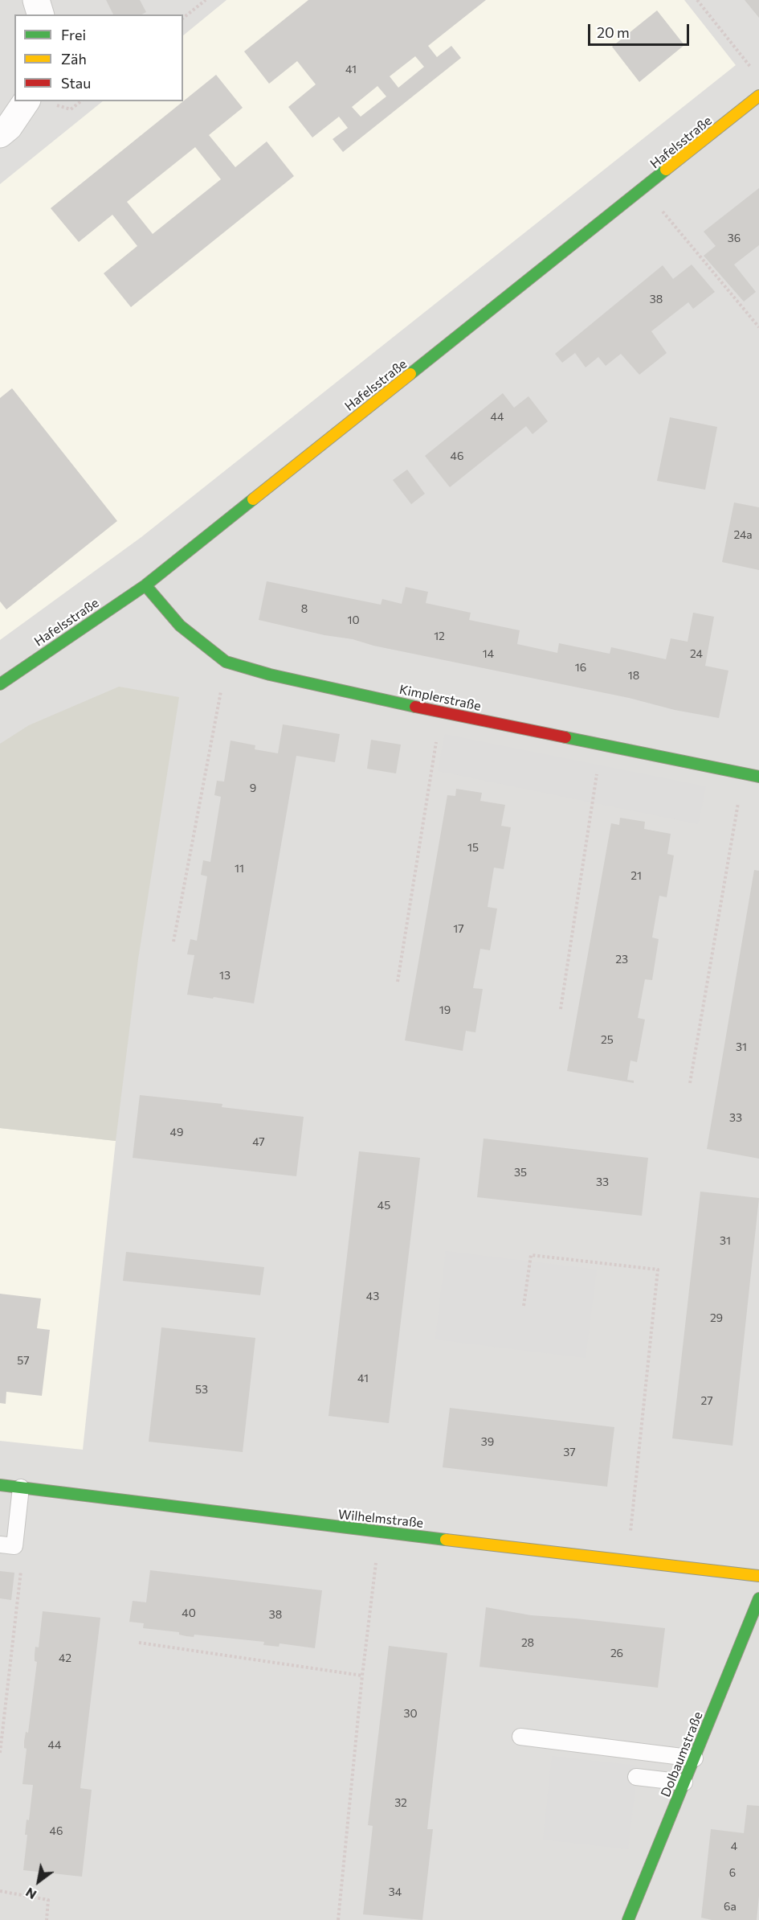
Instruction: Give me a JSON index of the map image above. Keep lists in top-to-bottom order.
{
  "streets": {
    "street": [
      "Hafelsstraße",
      "Kimplerstraße",
      "Wilhelmstraße",
      "Dolbaumstraße"
    ]
  },
  "crossings": [
    ["Hafelsstraße", "Kimplerstraße"]
  ],
  "house_numbers": [
    "41",
    "36",
    "38",
    "44",
    "46",
    "24a",
    "8",
    "10",
    "12",
    "14",
    "24",
    "16",
    "18",
    "9",
    "15",
    "11",
    "21",
    "17",
    "23",
    "13",
    "19",
    "25",
    "31",
    "33",
    "49",
    "47",
    "35",
    "33",
    "45",
    "31",
    "43",
    "29",
    "57",
    "41",
    "53",
    "27",
    "39",
    "37",
    "40",
    "38",
    "28",
    "26",
    "42",
    "30",
    "44",
    "32",
    "46",
    "4",
    "6",
    "34",
    "6a"
  ],
  "legend": ["Frei", "Zäh", "Stau"],
  "scale_bar": "20 m",
  "north": "bottom left"
}
